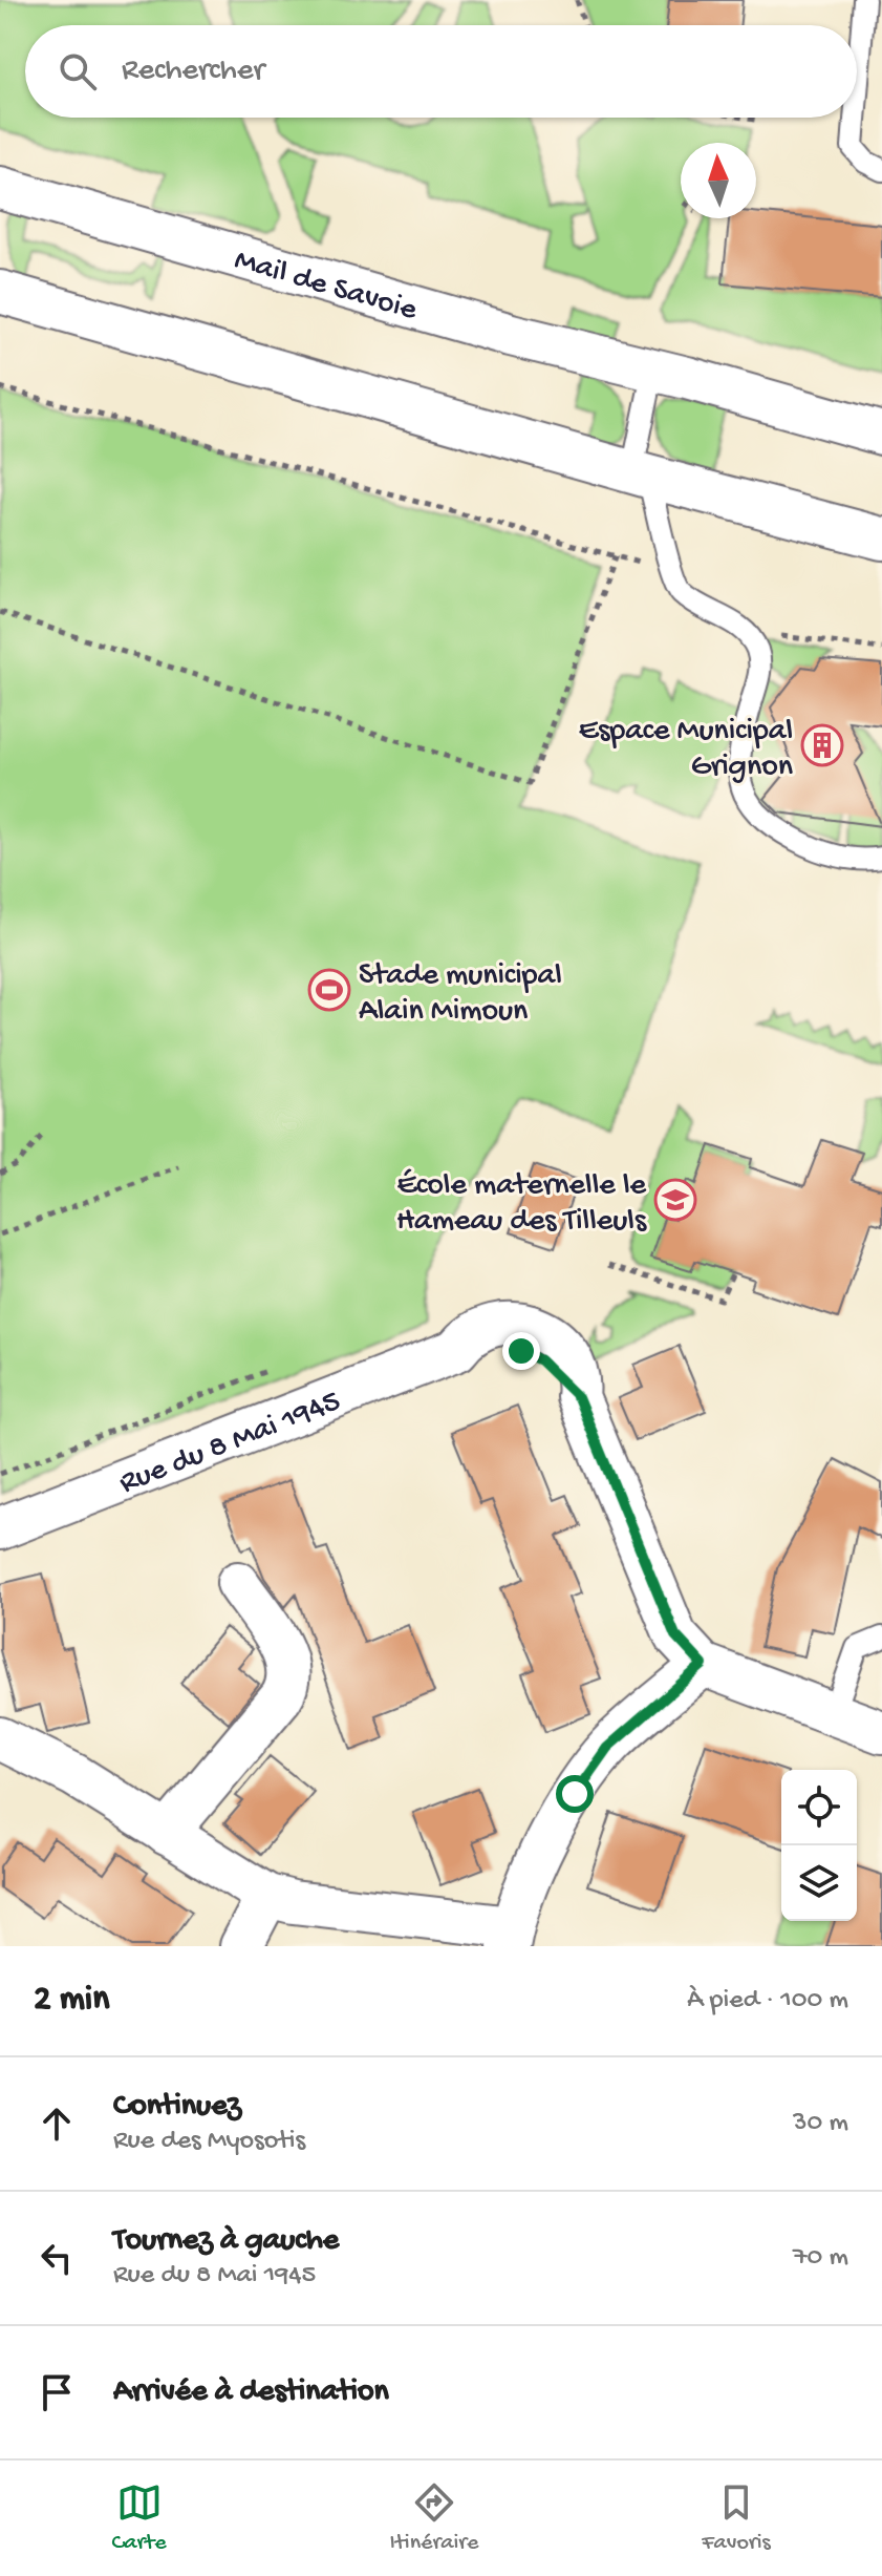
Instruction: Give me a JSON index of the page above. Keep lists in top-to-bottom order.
{
  "streets": {
    "street": ["Mail de Savoie", "Rue du 8 Mai 1945"]
  },
  "places": {
    "building": ["Espace Municipal Grignon"],
    "sports": ["Stade municipal Alain Mimoun"],
    "school or university": ["École maternelle le Hameau des Tilleuls"]
  },
  "north": "top",
  "page": {
    "search": "Rechercher",
    "heading": ["2 min", "À pied · 100 m"],
    "list": [
      ["Continuez", "Rue des Myosotis", "30 m"],
      ["Tournez à gauche", "Rue du 8 Mai 1945", "70 m"],
      "Arrivée à destination"
    ],
    "nav": ["Carte", "Itinéraire", "Favoris"]
  }
}
